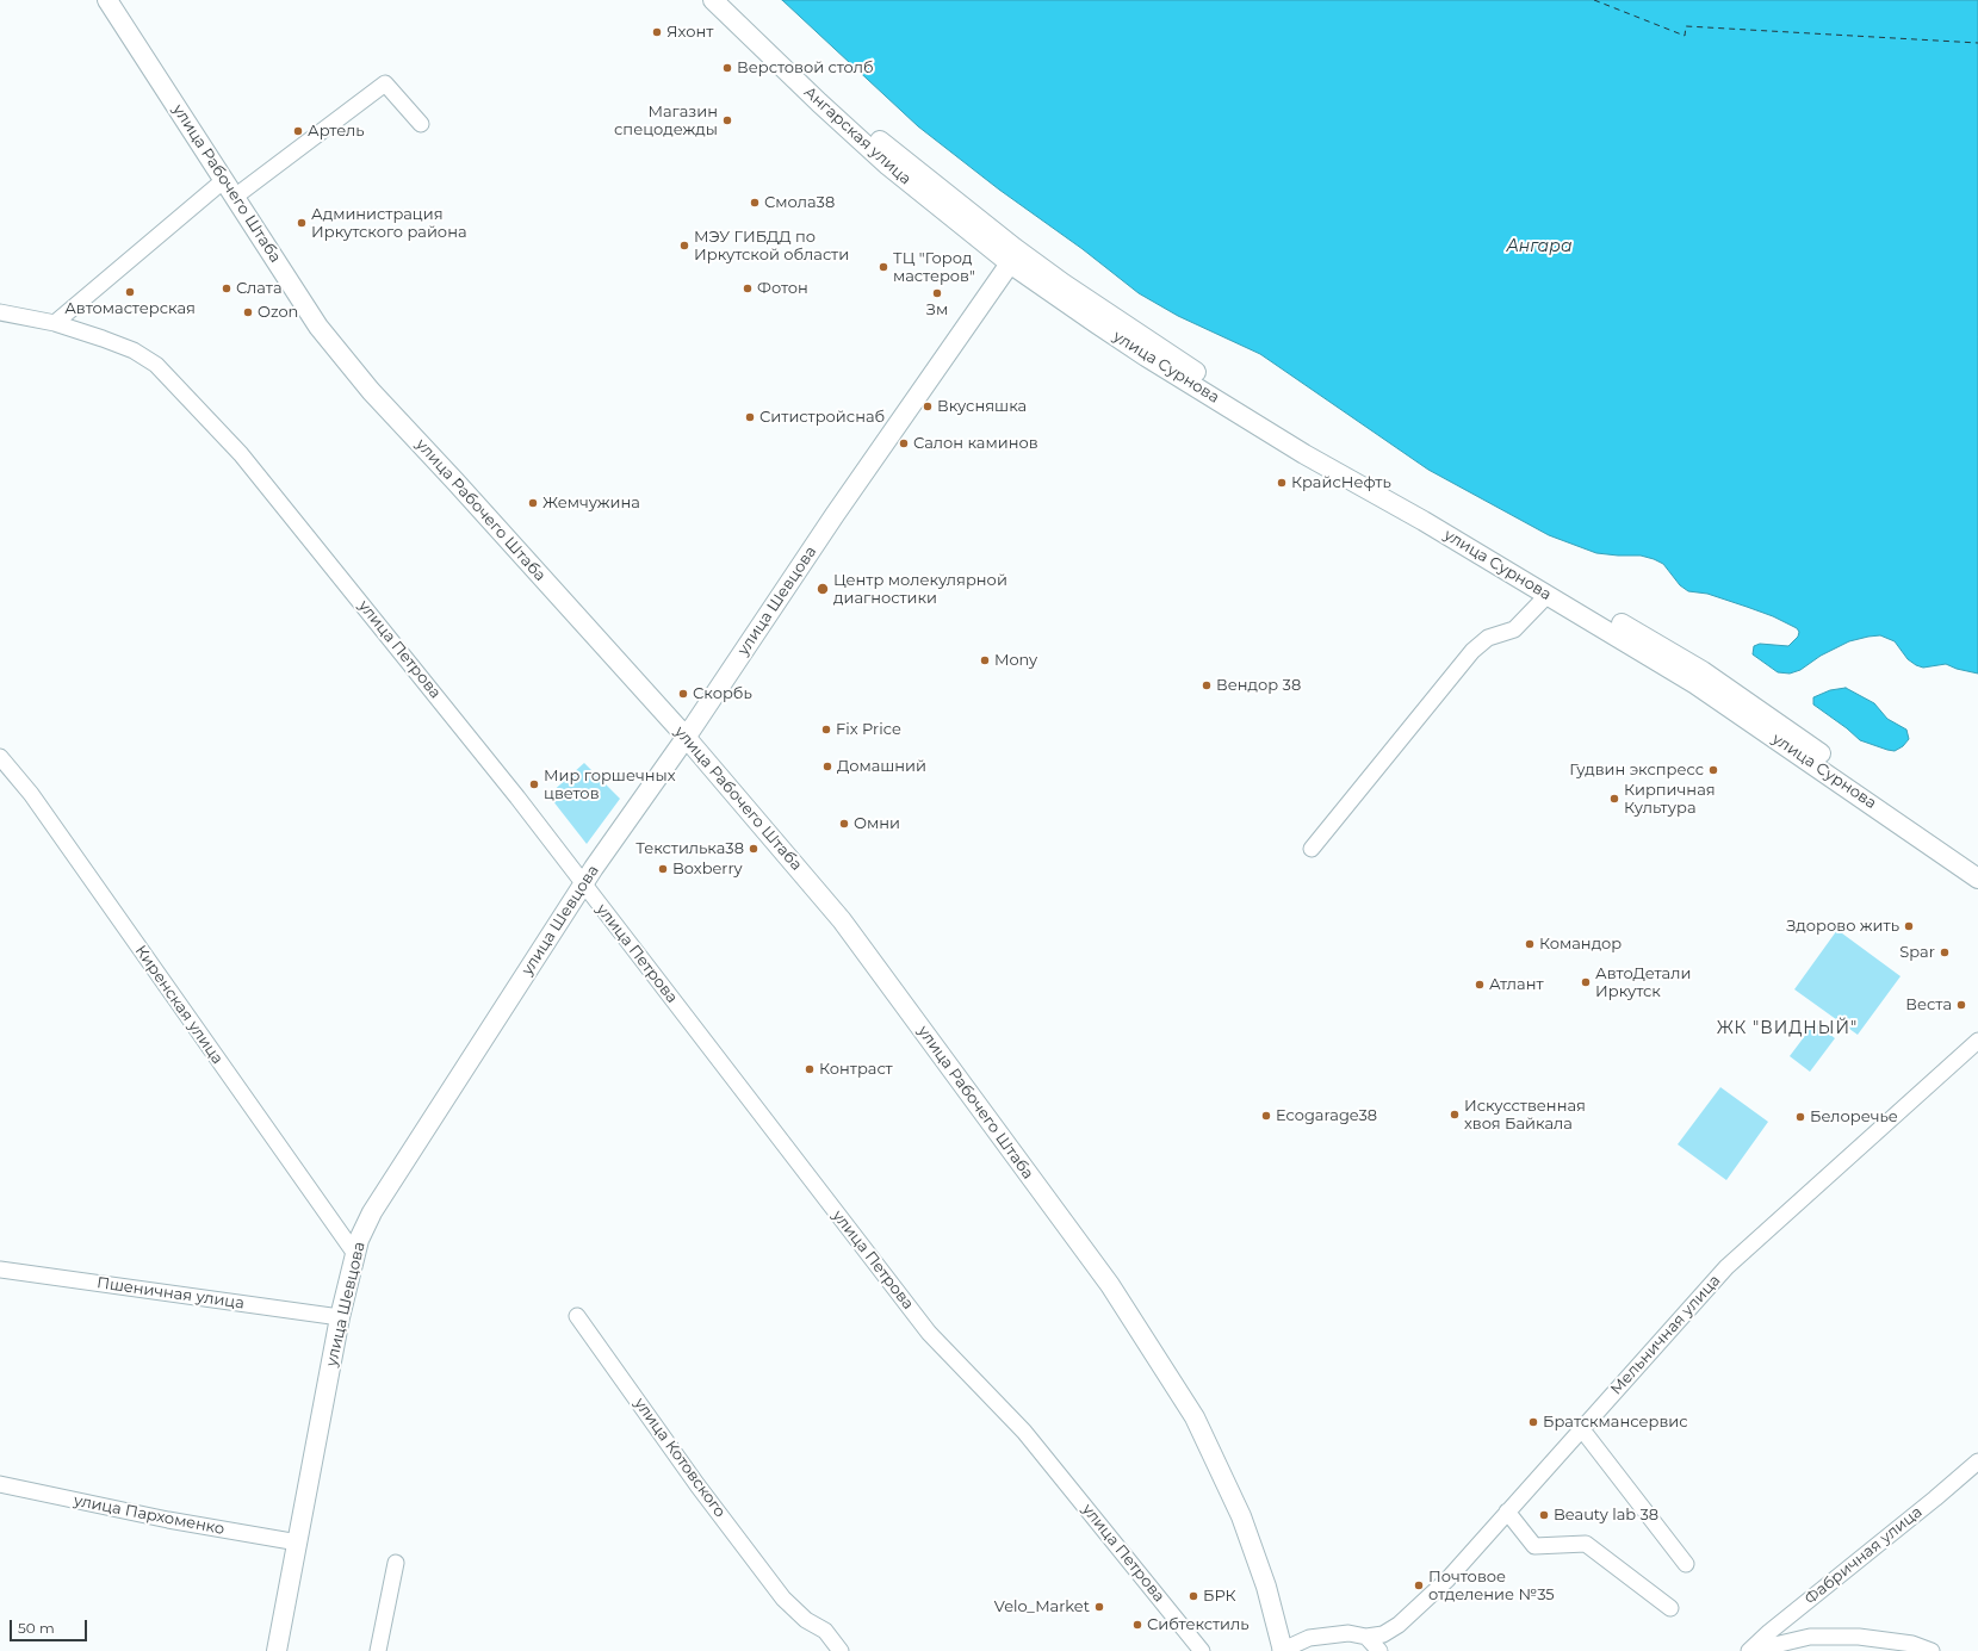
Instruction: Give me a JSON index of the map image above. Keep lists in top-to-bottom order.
{
  "streets": {
    "main road": [
      "Ангарская улица",
      "улица Рабочего Штаба",
      "улица Сурнова",
      "улица Шевцова"
    ],
    "street": [
      "улица Петрова",
      "Киренская улица",
      "Пшеничная улица",
      "Мельничная улица",
      "улица Котовского",
      "улица Пархоменко",
      "Фабричная улица"
    ]
  },
  "crossings": [
    ["Ангарская улица", "улица Сурнова"],
    ["Ангарская улица", "улица Шевцова"],
    ["улица Рабочего Штаба", "улица Шевцова"],
    ["улица Сурнова", "улица Шевцова"],
    ["улица Шевцова", "улица Петрова"],
    ["улица Шевцова", "Киренская улица"],
    ["улица Шевцова", "Пшеничная улица"],
    ["улица Шевцова", "улица Пархоменко"]
  ],
  "districts": ["ЖК \"ВИДНЫЙ\""],
  "water": ["Ангара"],
  "places": [
    "Яхонт",
    "Верстовой столб",
    "Магазин спецодежды",
    "Артель",
    "Смола38",
    "Администрация Иркутского района",
    "МЭУ ГИБДД по Иркутской области",
    "ТЦ \"Город мастеров\"",
    "Слата",
    "Фотон",
    "Автомастерская",
    "Зм",
    "Ozon",
    "Вкусняшка",
    "Ситистройснаб",
    "Салон каминов",
    "КрайсНефть",
    "Жемчужина",
    "Центр молекулярной диагностики",
    "Mony",
    "Вендор 38",
    "Скорбь",
    "Fix Price",
    "Домашний",
    "Гудвин экспресс",
    "Мир горшечных цветов",
    "Кирпичная Культура",
    "Омни",
    "Текстилька38",
    "Boxberry",
    "Здорово жить",
    "Командор",
    "Spar",
    "АвтоДетали Иркутск",
    "Атлант",
    "Веста",
    "Контраст",
    "Искусственная хвоя Байкала",
    "Ecogarage38",
    "Белоречье",
    "Братскмансервис",
    "Beauty lab 38",
    "Почтовое отделение №35",
    "БРК",
    "Velo_Market",
    "Сибтекстиль"
  ],
  "scale_bar": "50 m"
}
